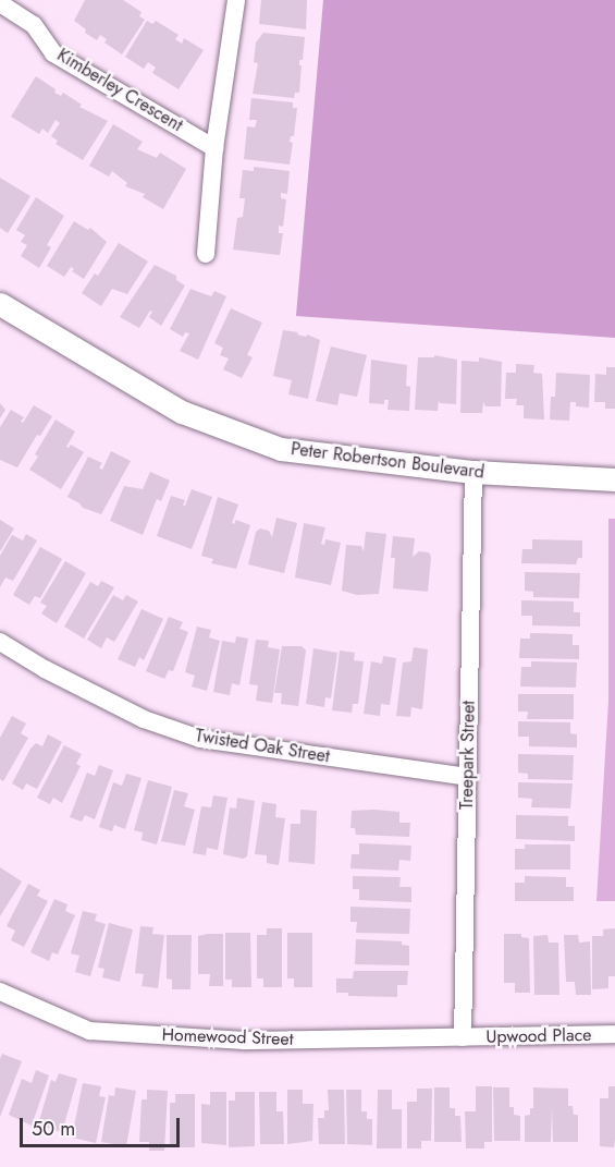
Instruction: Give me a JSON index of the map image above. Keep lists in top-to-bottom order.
{
  "streets": {
    "street": [
      "Kimberley Crescent",
      "Peter Robertson Boulevard",
      "Twisted Oak Street",
      "Treepark Street",
      "Upwood Place",
      "Homewood Street"
    ]
  },
  "crossings": [
    ["Peter Robertson Boulevard", "Treepark Street"],
    ["Twisted Oak Street", "Treepark Street"],
    ["Treepark Street", "Upwood Place"],
    ["Treepark Street", "Homewood Street"],
    ["Upwood Place", "Homewood Street"]
  ],
  "scale_bar": "50 m"
}
